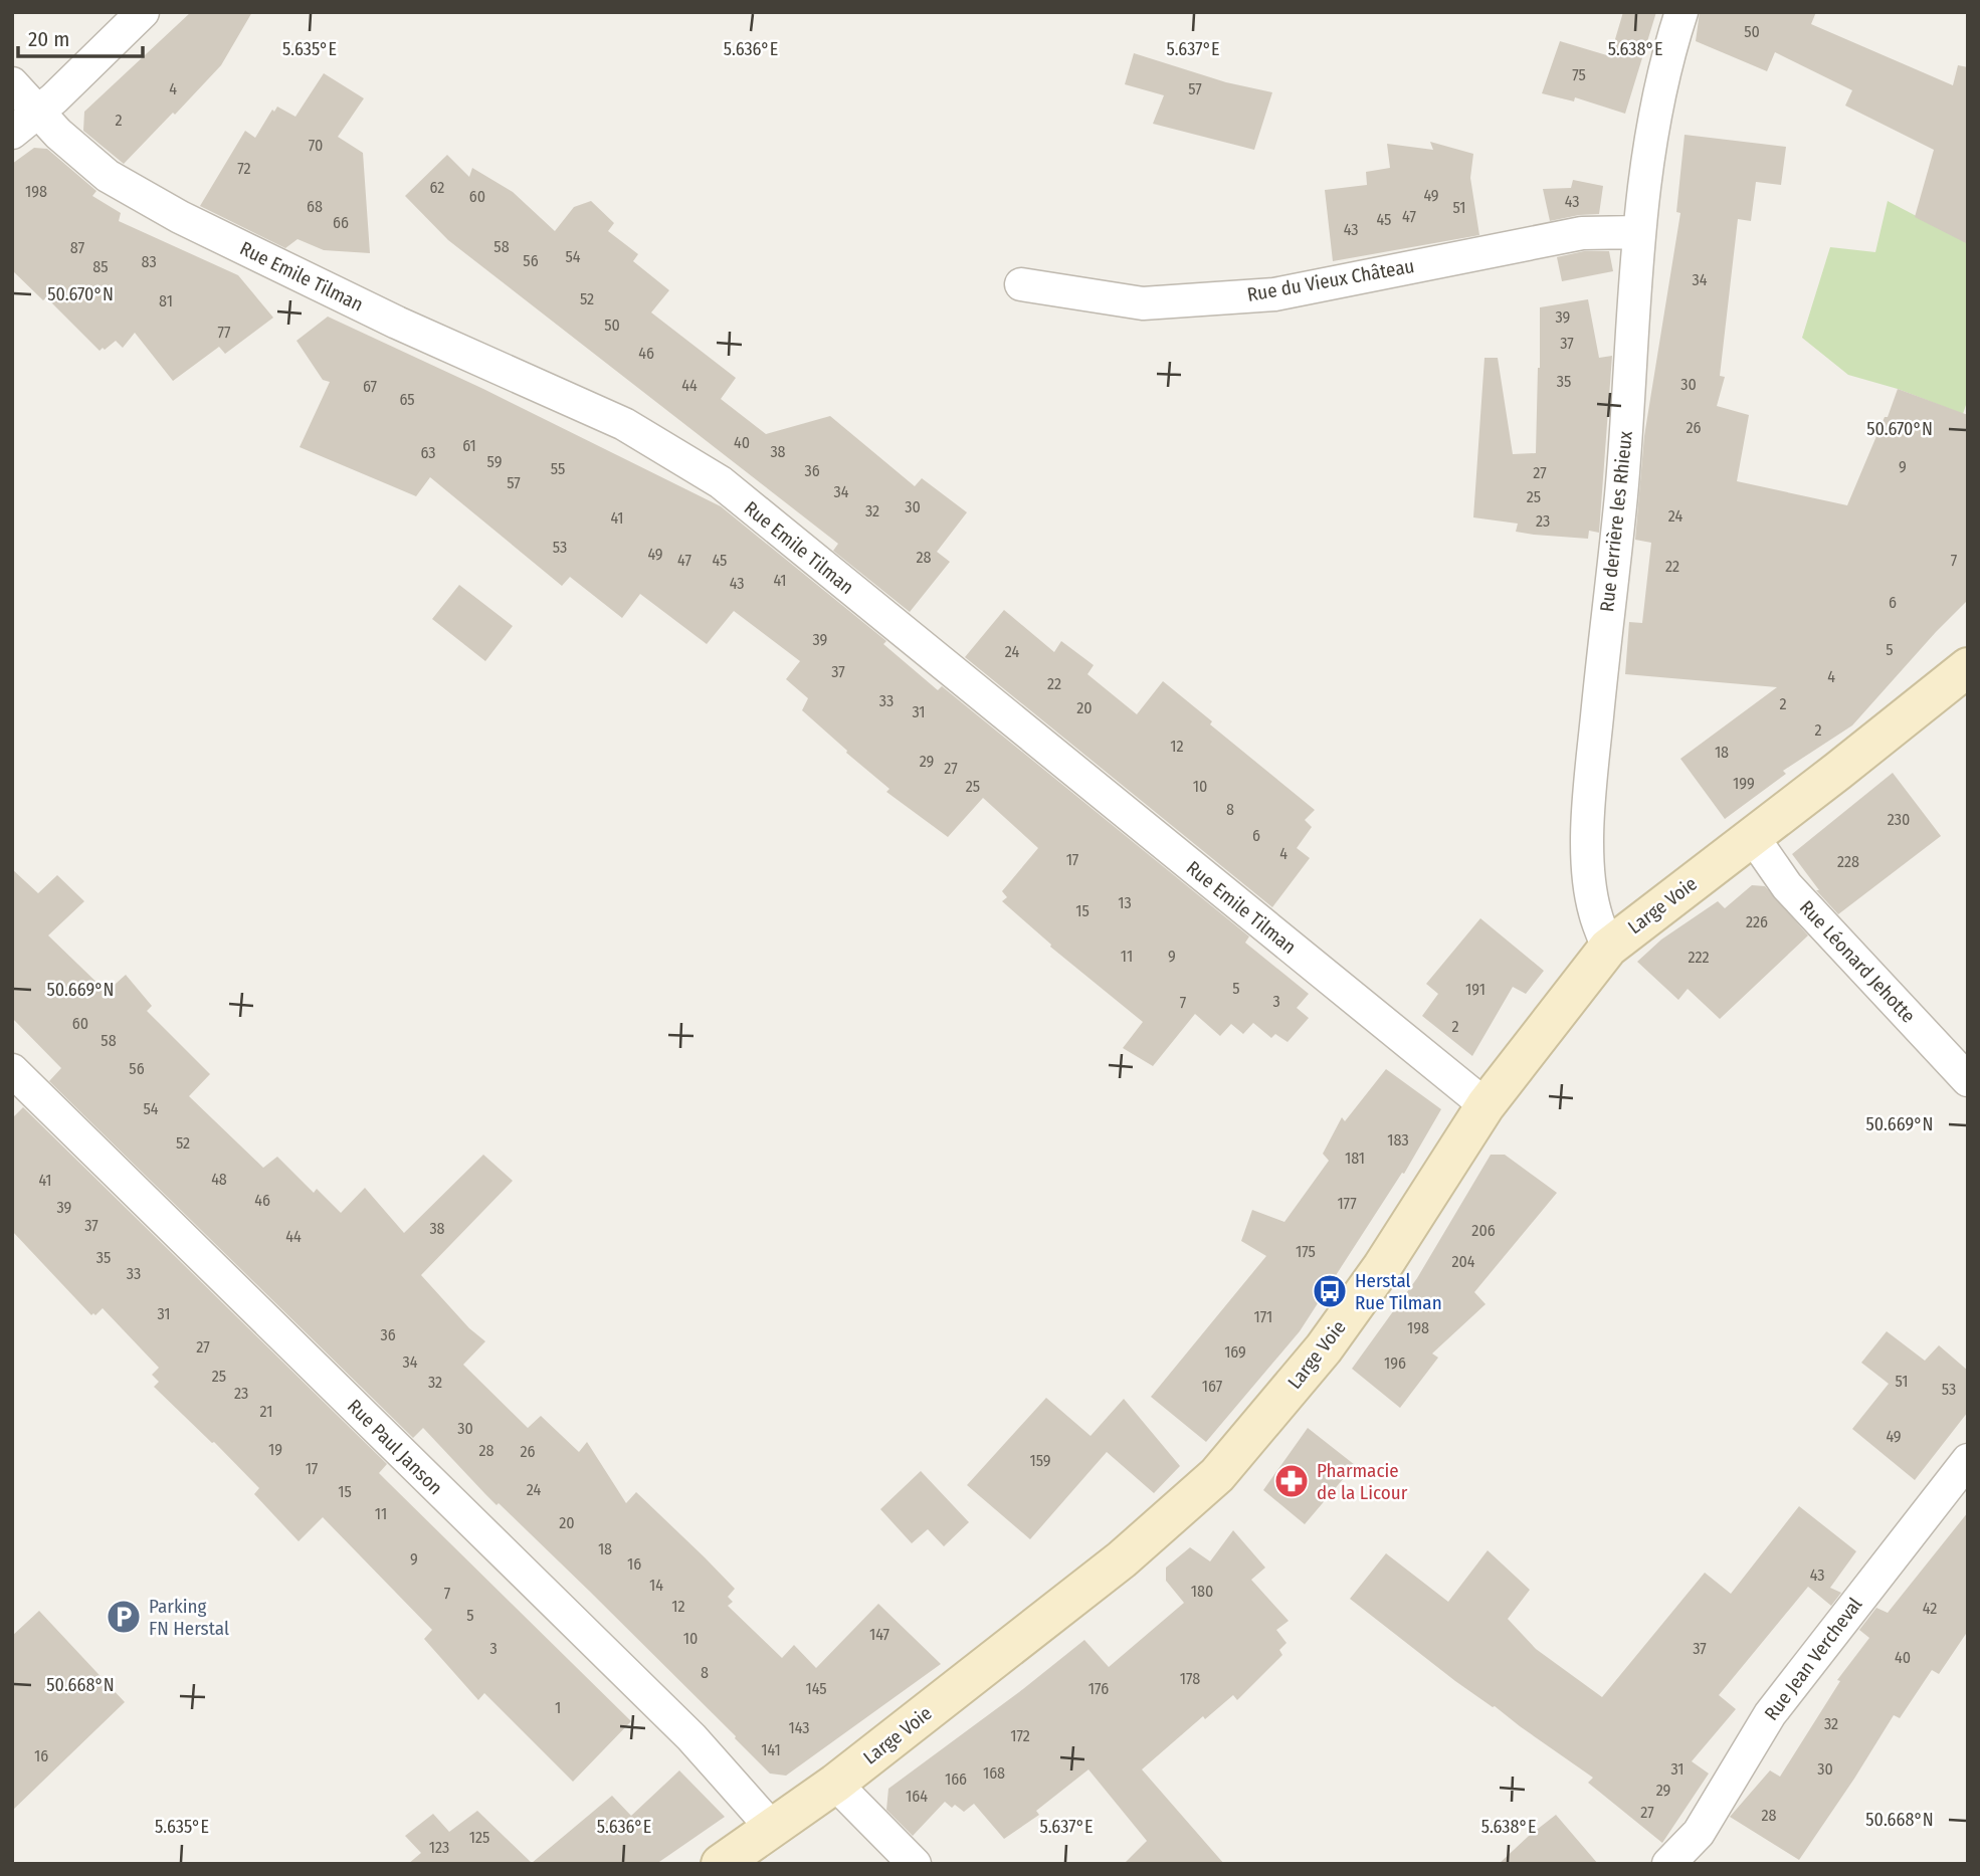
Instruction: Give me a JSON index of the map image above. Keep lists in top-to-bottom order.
{
  "streets": {
    "street": [
      "Rue Emile Tilman",
      "Rue du Vieux Château",
      "Rue derrière les Rhieux",
      "Large Voie",
      "Rue Léonard Jehotte",
      "Rue Paul Janson",
      "Rue Jean Vercheval"
    ]
  },
  "crossings": [
    ["Rue Emile Tilman", "Large Voie"],
    ["Rue du Vieux Château", "Rue derrière les Rhieux"],
    ["Rue derrière les Rhieux", "Large Voie"],
    ["Large Voie", "Rue Léonard Jehotte"],
    ["Large Voie", "Rue Paul Janson"]
  ],
  "places": {
    "bus stop": ["Herstal Rue Tilman"],
    "pharmacy": ["Pharmacie de la Licour"],
    "parking": ["Parking FN Herstal"]
  },
  "house_numbers": [
    "50",
    "75",
    "4",
    "57",
    "2",
    "70",
    "72",
    "62",
    "198",
    "49",
    "60",
    "43",
    "68",
    "51",
    "47",
    "45",
    "66",
    "43",
    "58",
    "87",
    "54",
    "56",
    "83",
    "85",
    "34",
    "52",
    "81",
    "39",
    "50",
    "77",
    "37",
    "46",
    "35",
    "30",
    "44",
    "67",
    "65",
    "26",
    "40",
    "61",
    "38",
    "63",
    "59",
    "9",
    "55",
    "36",
    "27",
    "57",
    "34",
    "25",
    "30",
    "32",
    "24",
    "41",
    "23",
    "53",
    "49",
    "28",
    "47",
    "45",
    "7",
    "22",
    "41",
    "43",
    "6",
    "39",
    "5",
    "24",
    "37",
    "4",
    "22",
    "33",
    "2",
    "20",
    "31",
    "2",
    "12",
    "18",
    "29",
    "27",
    "199",
    "25",
    "10",
    "8",
    "230",
    "6",
    "4",
    "17",
    "228",
    "13",
    "15",
    "226",
    "11",
    "9",
    "222",
    "5",
    "191",
    "3",
    "7",
    "60",
    "2",
    "58",
    "56",
    "54",
    "183",
    "52",
    "181",
    "48",
    "41",
    "46",
    "177",
    "39",
    "37",
    "38",
    "206",
    "44",
    "175",
    "35",
    "204",
    "33",
    "31",
    "171",
    "198",
    "36",
    "27",
    "169",
    "34",
    "196",
    "25",
    "51",
    "32",
    "167",
    "53",
    "23",
    "21",
    "30",
    "49",
    "19",
    "28",
    "26",
    "159",
    "17",
    "24",
    "15",
    "11",
    "20",
    "18",
    "9",
    "16",
    "43",
    "14",
    "180",
    "7",
    "12",
    "42",
    "5",
    "147",
    "10",
    "3",
    "37",
    "40",
    "8",
    "178",
    "145",
    "176",
    "1",
    "32",
    "143",
    "172",
    "141",
    "16",
    "31",
    "30",
    "168",
    "166",
    "29",
    "164",
    "27",
    "28",
    "125",
    "123"
  ],
  "scale_bar": "20 m",
  "coordinates": [
    "5.635°E",
    "5.636°E",
    "5.637°E",
    "5.638°E",
    "50.670°N",
    "50.669°N",
    "50.668°N"
  ]
}
